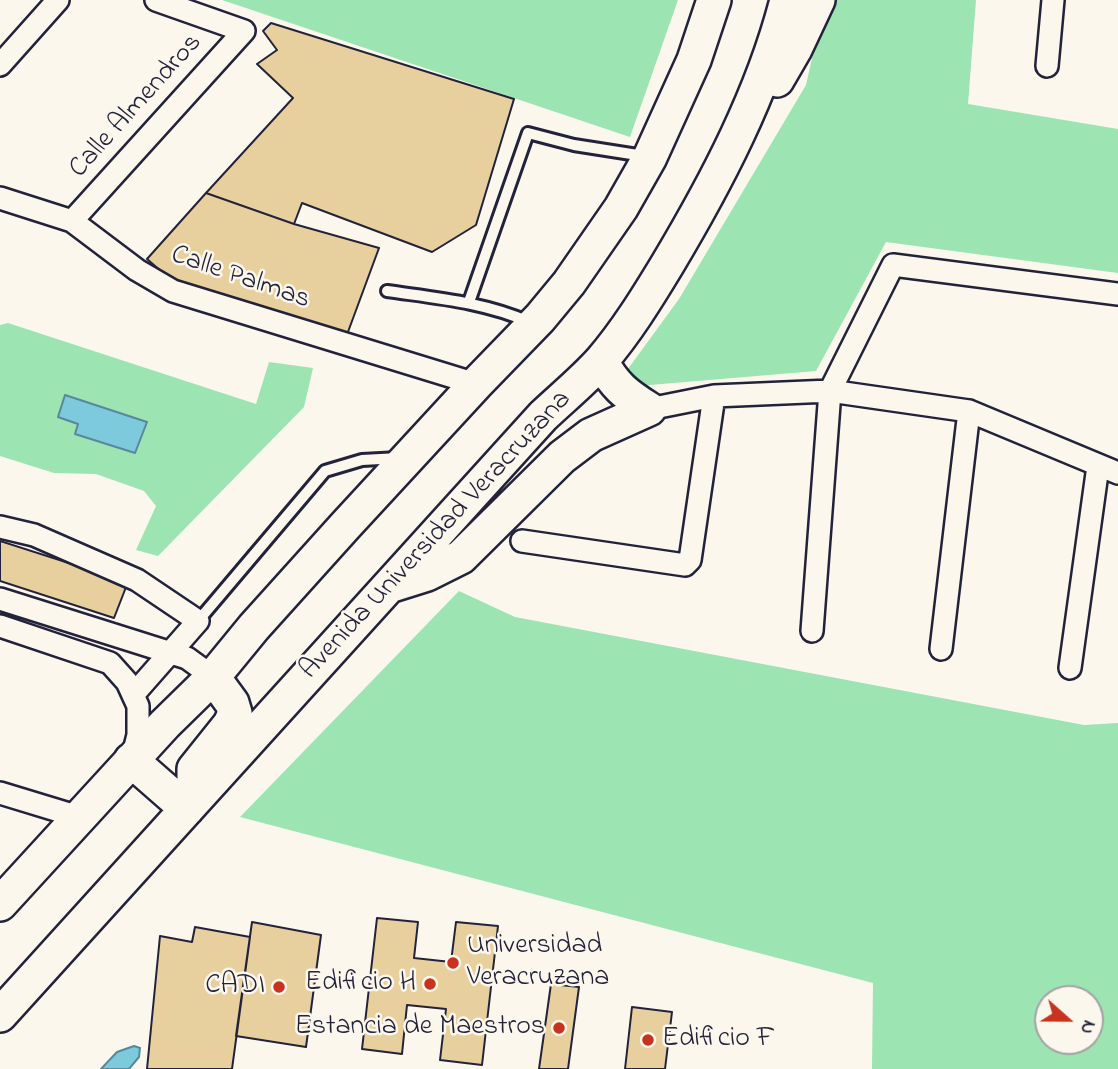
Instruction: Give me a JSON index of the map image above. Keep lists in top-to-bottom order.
{
  "streets": {
    "main road": ["Avenida Universidad Veracruzana"],
    "street": ["Calle Almendros", "Calle Palmas"]
  },
  "crossings": [
    ["Calle Almendros", "Calle Palmas"]
  ],
  "places": [
    "Universidad Veracruzana",
    "Edificio H",
    "CADI",
    "Estancia de Maestros",
    "Edificio F"
  ],
  "north": "right"
}
